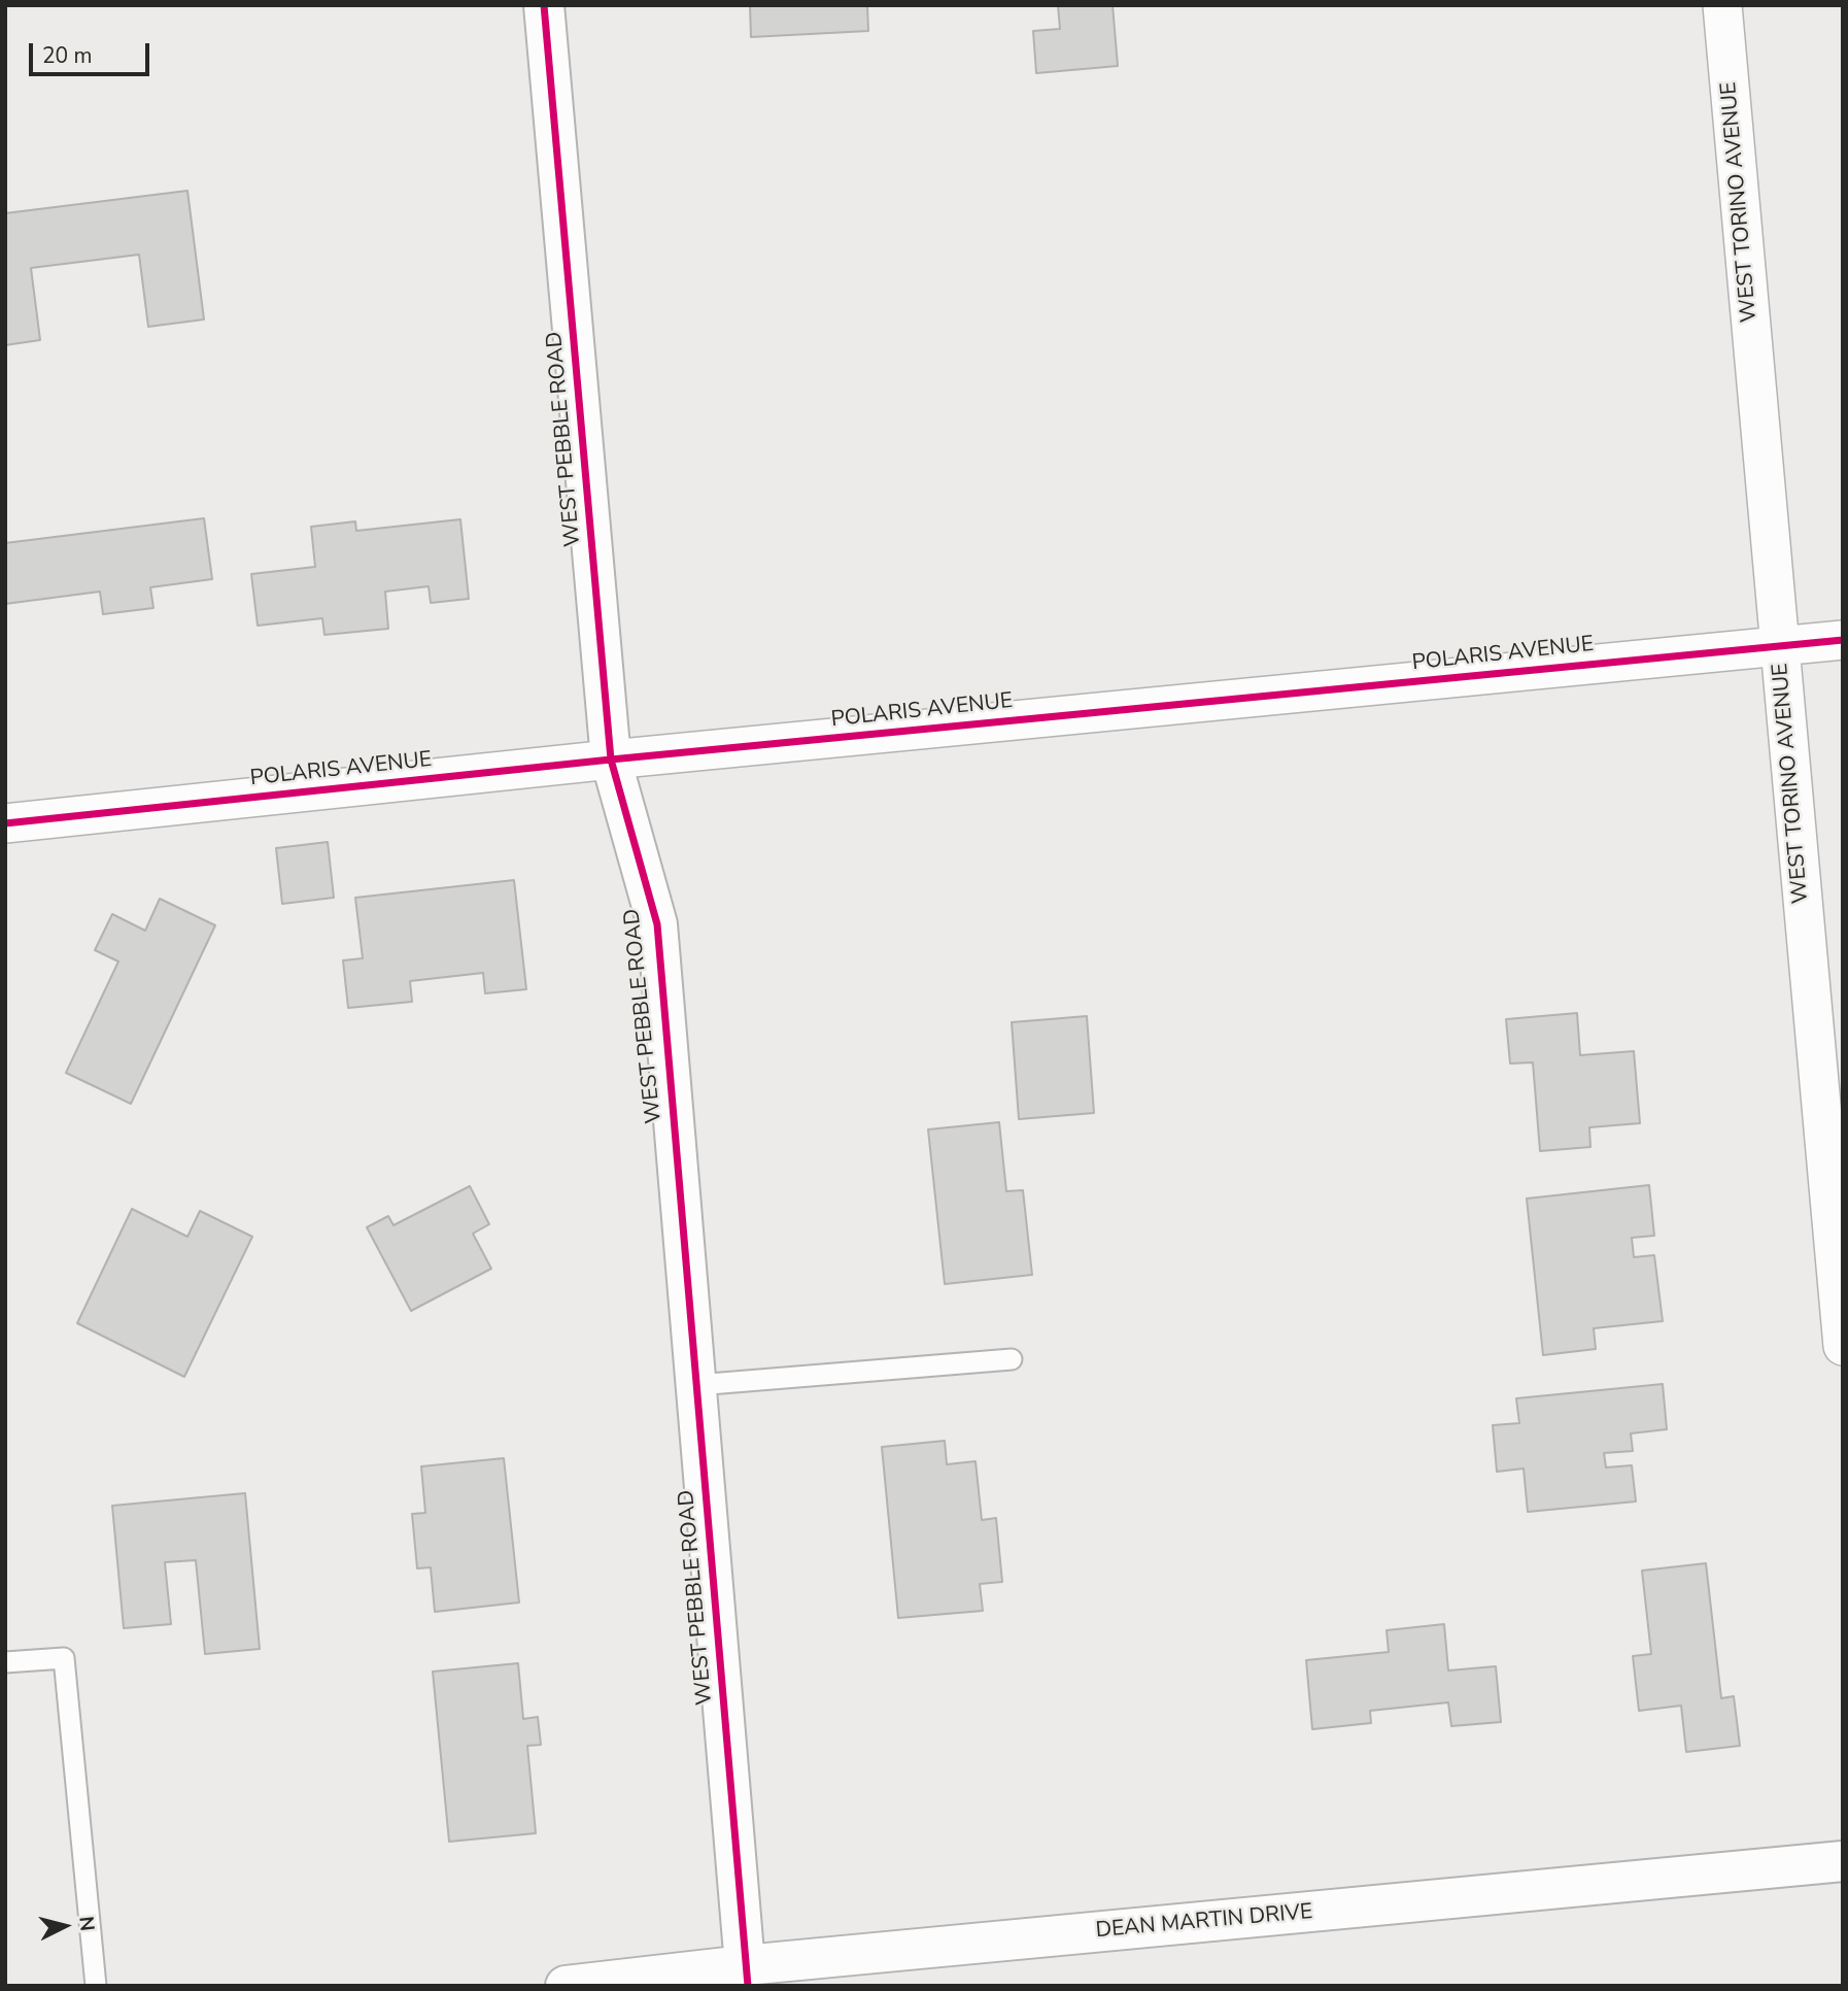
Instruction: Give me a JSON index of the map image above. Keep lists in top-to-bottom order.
{
  "streets": {
    "street": [
      "WEST TORINO AVENUE",
      "WEST PEBBLE ROAD",
      "POLARIS AVENUE",
      "DEAN MARTIN DRIVE"
    ]
  },
  "crossings": [
    ["WEST TORINO AVENUE", "POLARIS AVENUE"],
    ["WEST PEBBLE ROAD", "POLARIS AVENUE"],
    ["WEST PEBBLE ROAD", "DEAN MARTIN DRIVE"]
  ],
  "scale_bar": "20 m",
  "north": "right"
}
